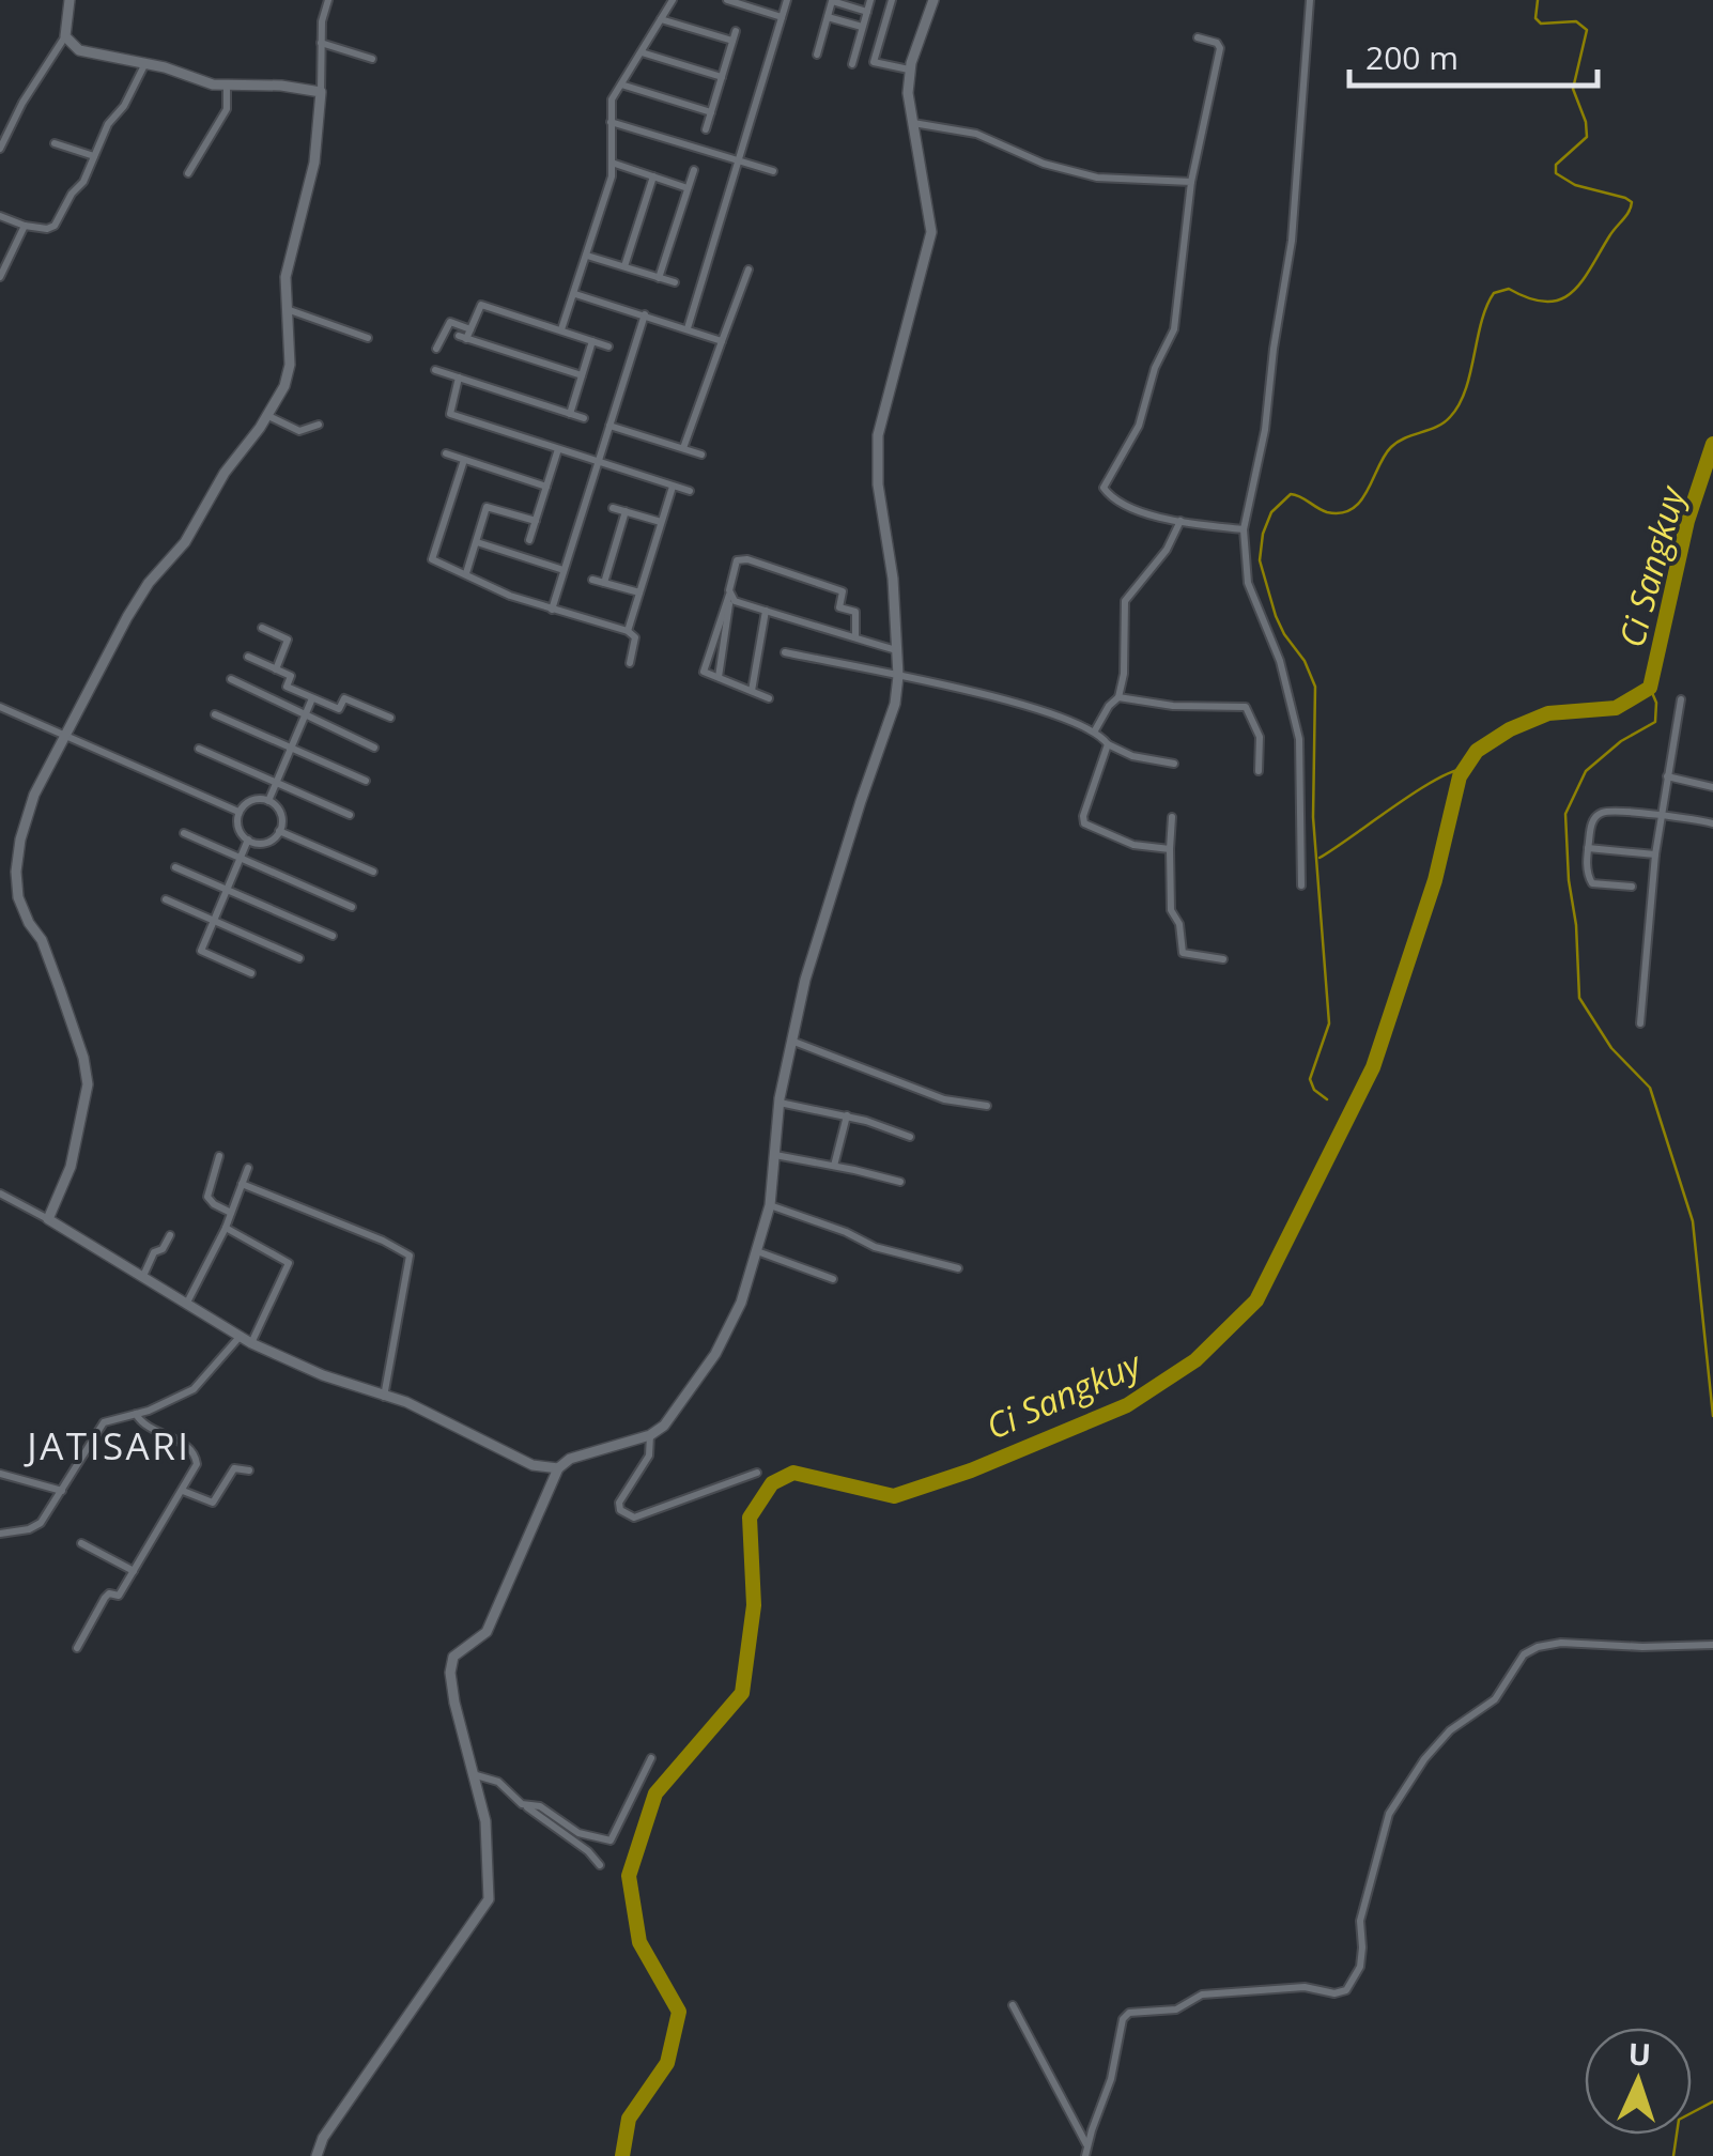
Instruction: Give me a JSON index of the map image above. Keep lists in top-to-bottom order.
{
  "districts": ["JATISARI"],
  "water": ["Ci Sangkuy"],
  "scale_bar": "200 m",
  "north": "top"
}
